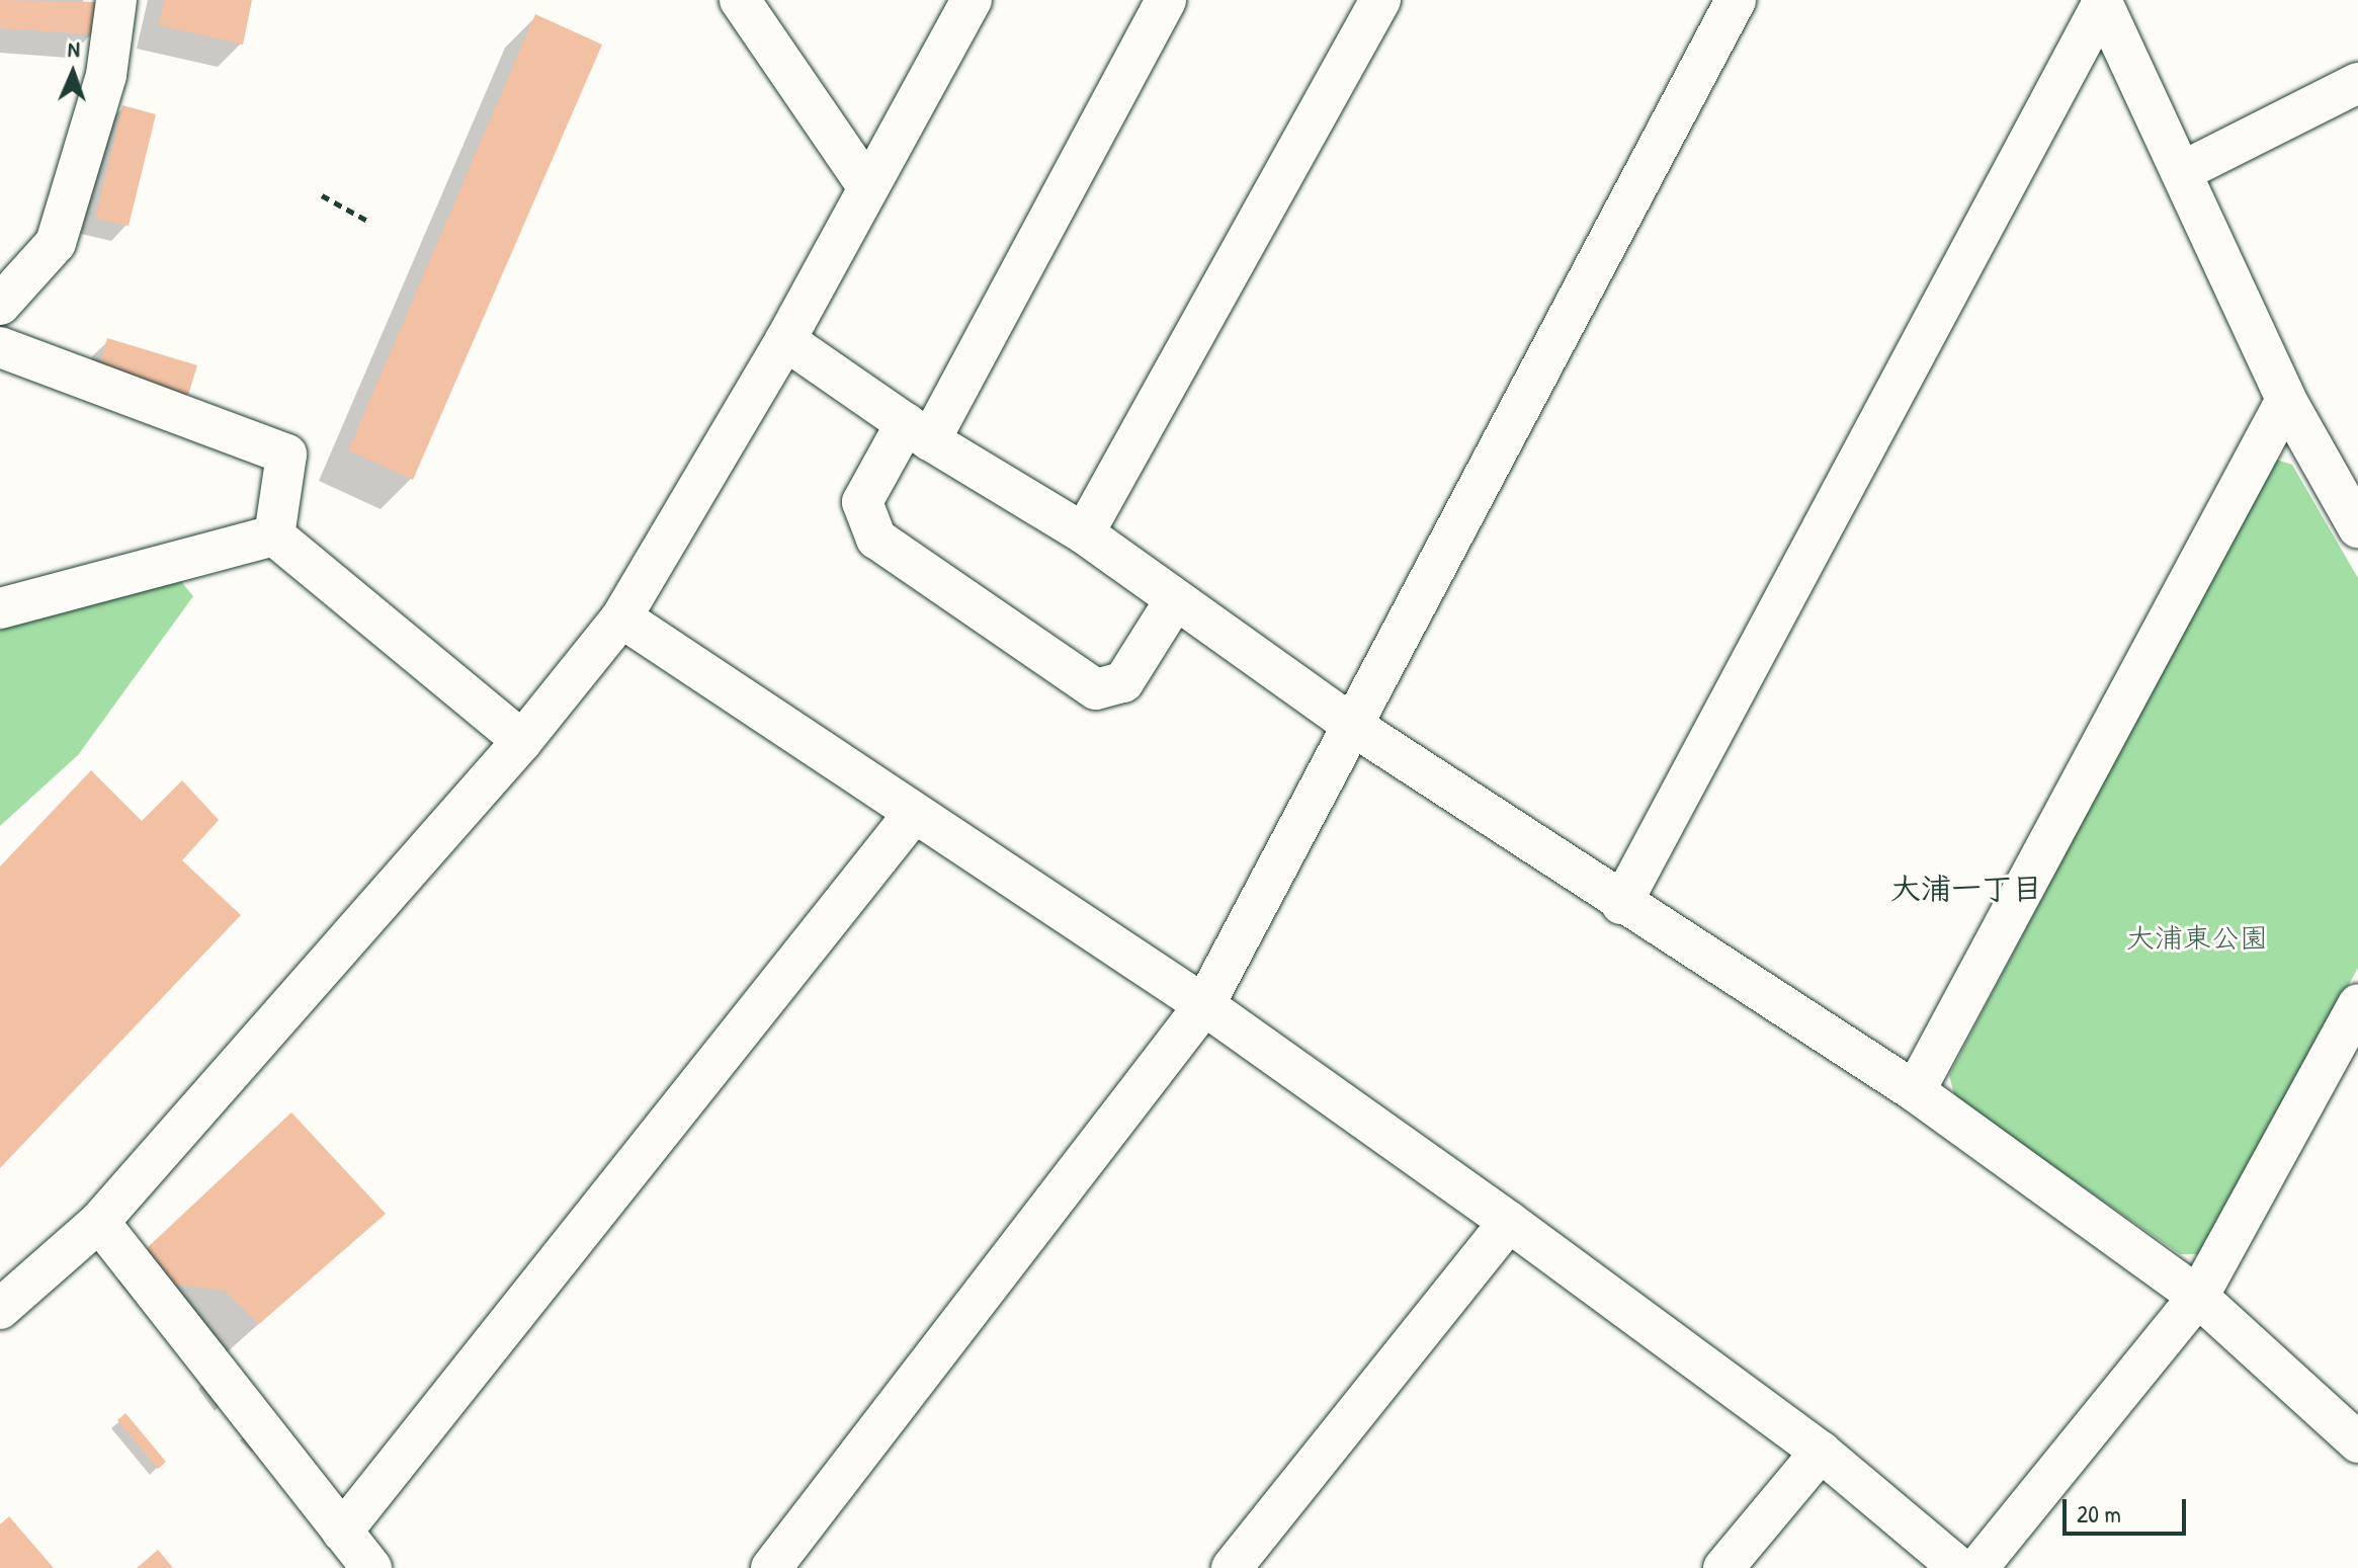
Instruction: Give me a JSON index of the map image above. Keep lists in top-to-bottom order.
{
  "districts": ["大浦一丁目"],
  "parks": ["大浦東公園"],
  "scale_bar": "20 m",
  "north": "top"
}
